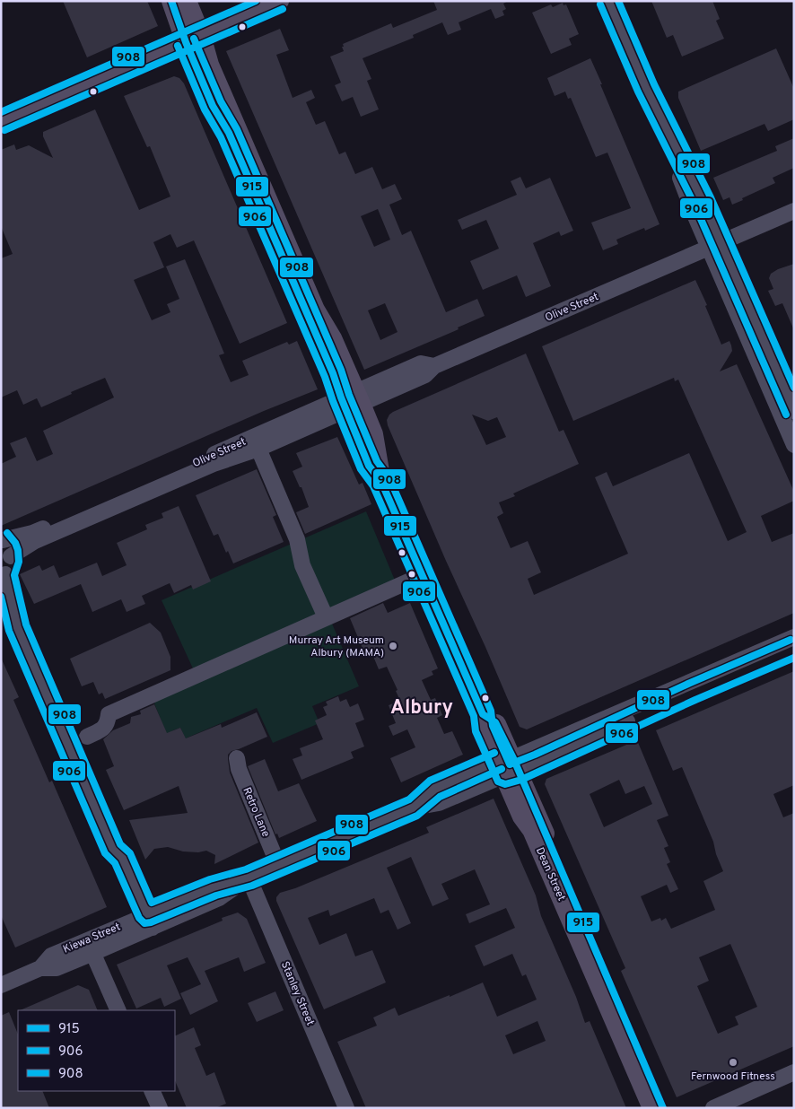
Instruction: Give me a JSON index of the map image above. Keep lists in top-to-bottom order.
{
  "streets": {
    "main road": ["Dean Street"],
    "street": [
      "Olive Street",
      "Retro Lane",
      "Kiewa Street",
      "Stanley Street"
    ]
  },
  "crossings": [
    ["Olive Street", "Dean Street"],
    ["Retro Lane", "Kiewa Street"],
    ["Dean Street", "Kiewa Street"],
    ["Kiewa Street", "Stanley Street"]
  ],
  "districts": ["Albury"],
  "places": ["Murray Art Museum Albury (MAMA)", "Fernwood Fitness"],
  "lines": ["transit line 915", "transit line 908", "transit line 906"],
  "legend": ["915", "906", "908"]
}
